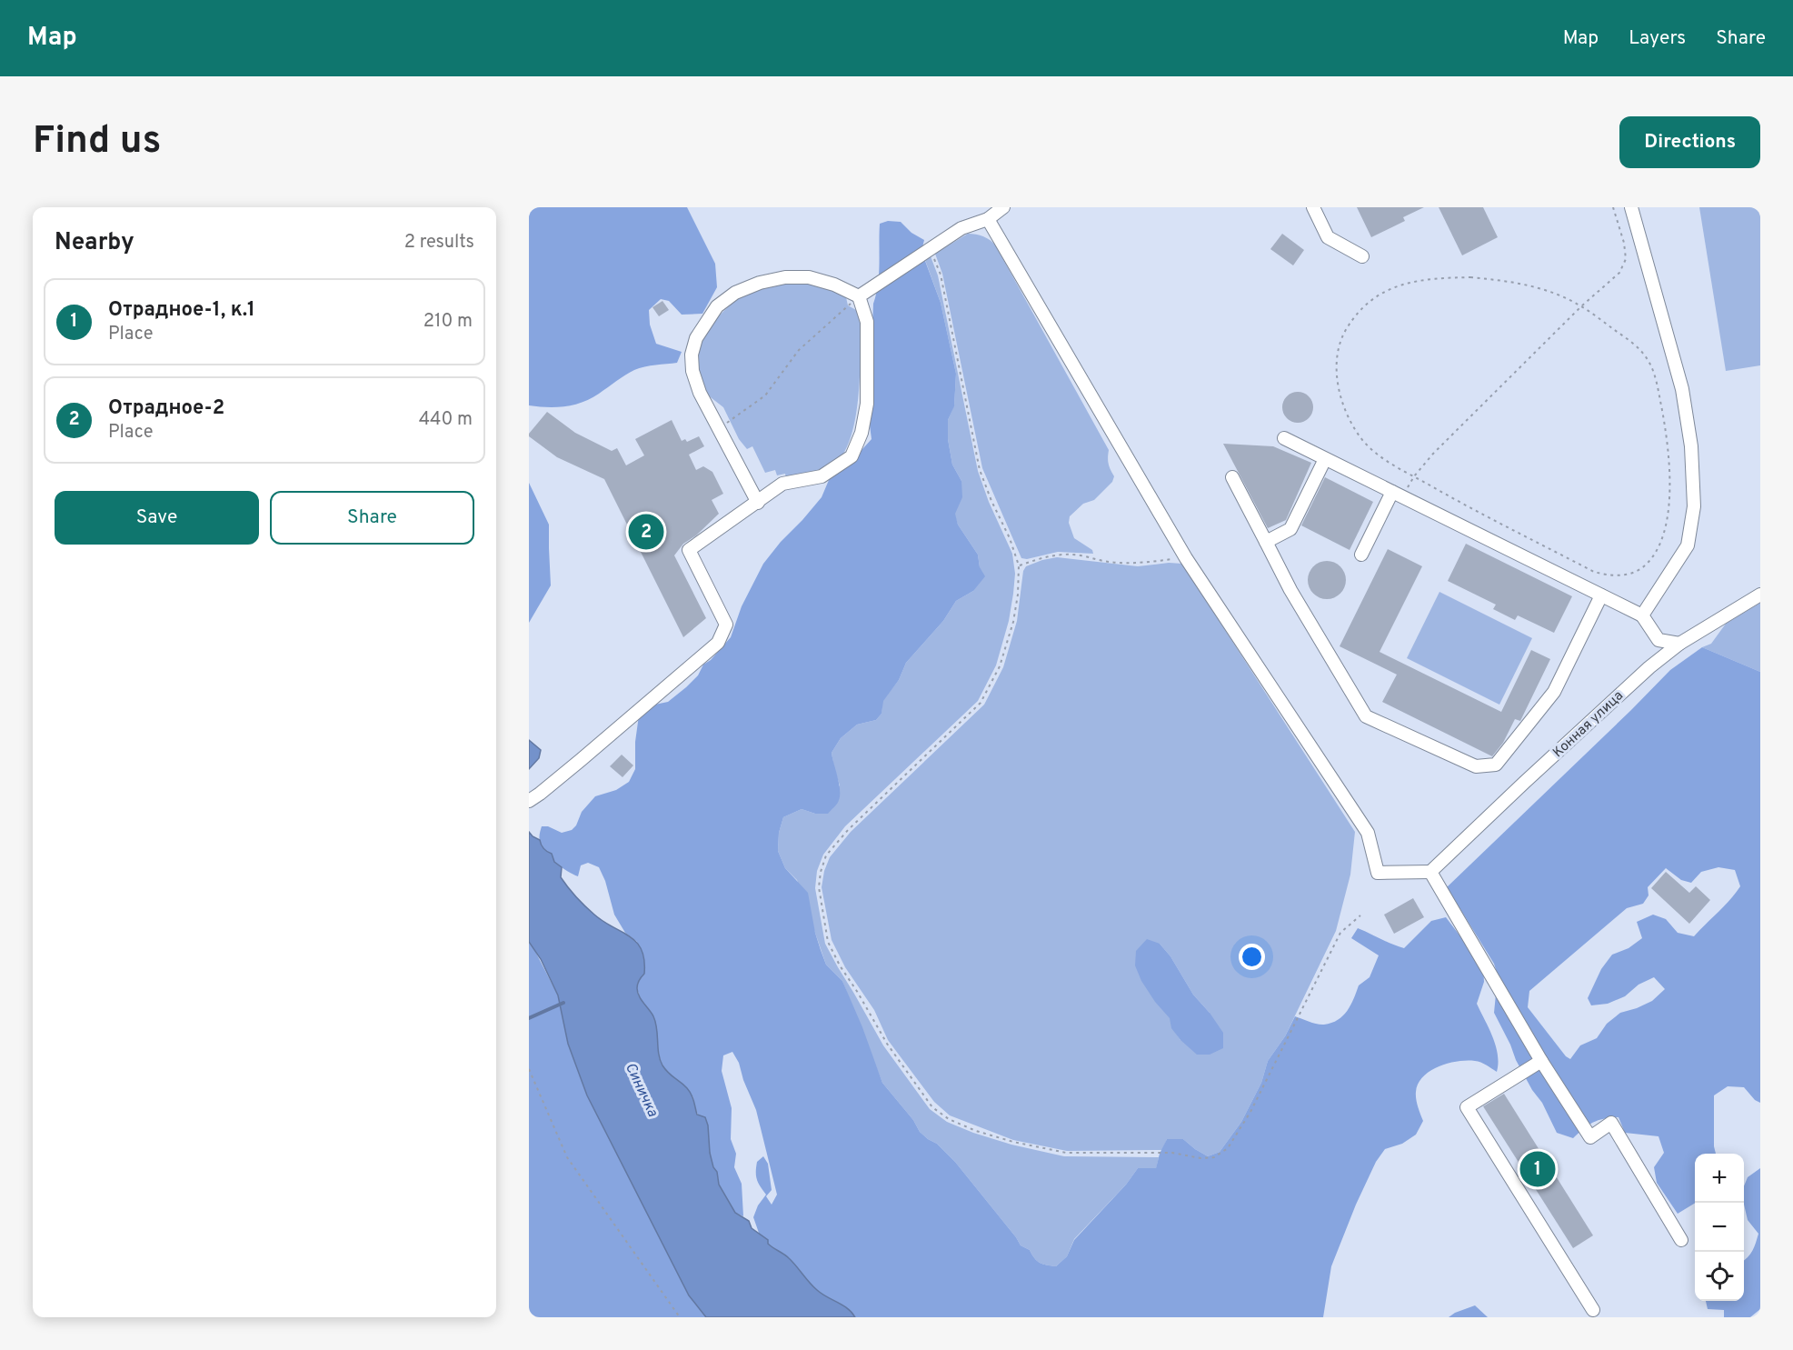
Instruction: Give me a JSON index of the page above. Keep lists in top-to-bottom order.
{
  "streets": {
    "street": ["Конная улица"]
  },
  "water": ["Синичка"],
  "page": {
    "header": "Map",
    "nav": ["Map", "Layers", "Share"],
    "buttons": [
      "Directions",
      ["Save", "Share"]
    ],
    "title": "Find us",
    "heading": ["Nearby", "2 results"],
    "list": [
      {
        "mark": "1",
        "name": "Отрадное-1, к.1",
        "note": "Place",
        "value": "210 m"
      },
      {
        "mark": "2",
        "name": "Отрадное-2",
        "note": "Place",
        "value": "440 m"
      }
    ],
    "pins": ["2", "1"],
    "map_buttons": ["+", "−"]
  }
}
